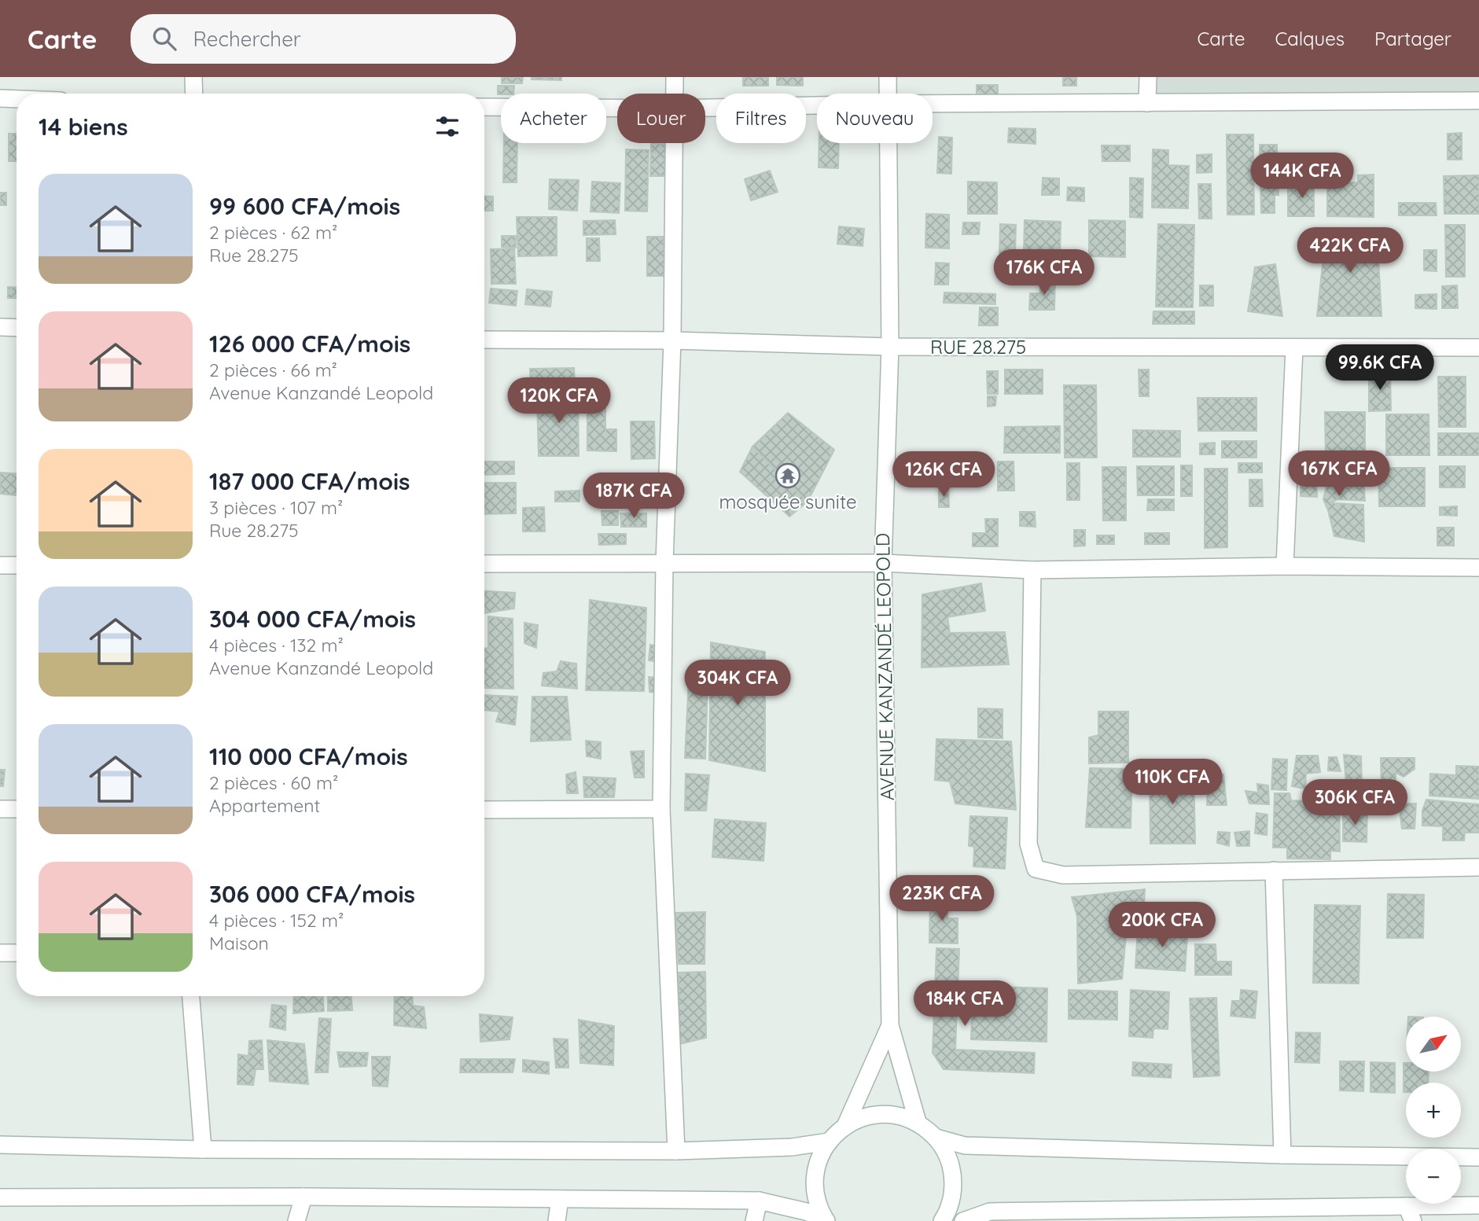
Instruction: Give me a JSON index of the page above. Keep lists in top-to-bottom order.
{
  "streets": {
    "street": ["RUE 28.275", "AVENUE KANZANDÉ LEOPOLD"]
  },
  "crossings": [
    ["RUE 28.275", "AVENUE KANZANDÉ LEOPOLD"]
  ],
  "places": {
    "temple": ["mosquée sunite"]
  },
  "north": "top right",
  "page": {
    "header": "Carte",
    "search": "Rechercher",
    "nav": ["Carte", "Calques", "Partager"],
    "chip": [
      "Acheter",
      "Louer",
      "Filtres",
      "Nouveau"
    ],
    "heading": "14 biens",
    "price": [
      "144K CFA",
      "422K CFA",
      "176K CFA",
      "99.6K CFA",
      "120K CFA",
      "167K CFA",
      "126K CFA",
      "187K CFA",
      "304K CFA",
      "110K CFA",
      "306K CFA",
      "223K CFA",
      "200K CFA",
      "184K CFA"
    ],
    "list": [
      {
        "name": "99 600 CFA/mois",
        "note": "2 pièces · 62 m² · Rue 28.275"
      },
      {
        "name": "126 000 CFA/mois",
        "note": "2 pièces · 66 m² · Avenue Kanzandé Leopold"
      },
      {
        "name": "187 000 CFA/mois",
        "note": "3 pièces · 107 m² · Rue 28.275"
      },
      {
        "name": "304 000 CFA/mois",
        "note": "4 pièces · 132 m² · Avenue Kanzandé Leopold"
      },
      {
        "name": "110 000 CFA/mois",
        "note": "2 pièces · 60 m² · Appartement"
      },
      {
        "name": "306 000 CFA/mois",
        "note": "4 pièces · 152 m² · Maison"
      }
    ],
    "map_buttons": ["+", "−"]
  }
}
